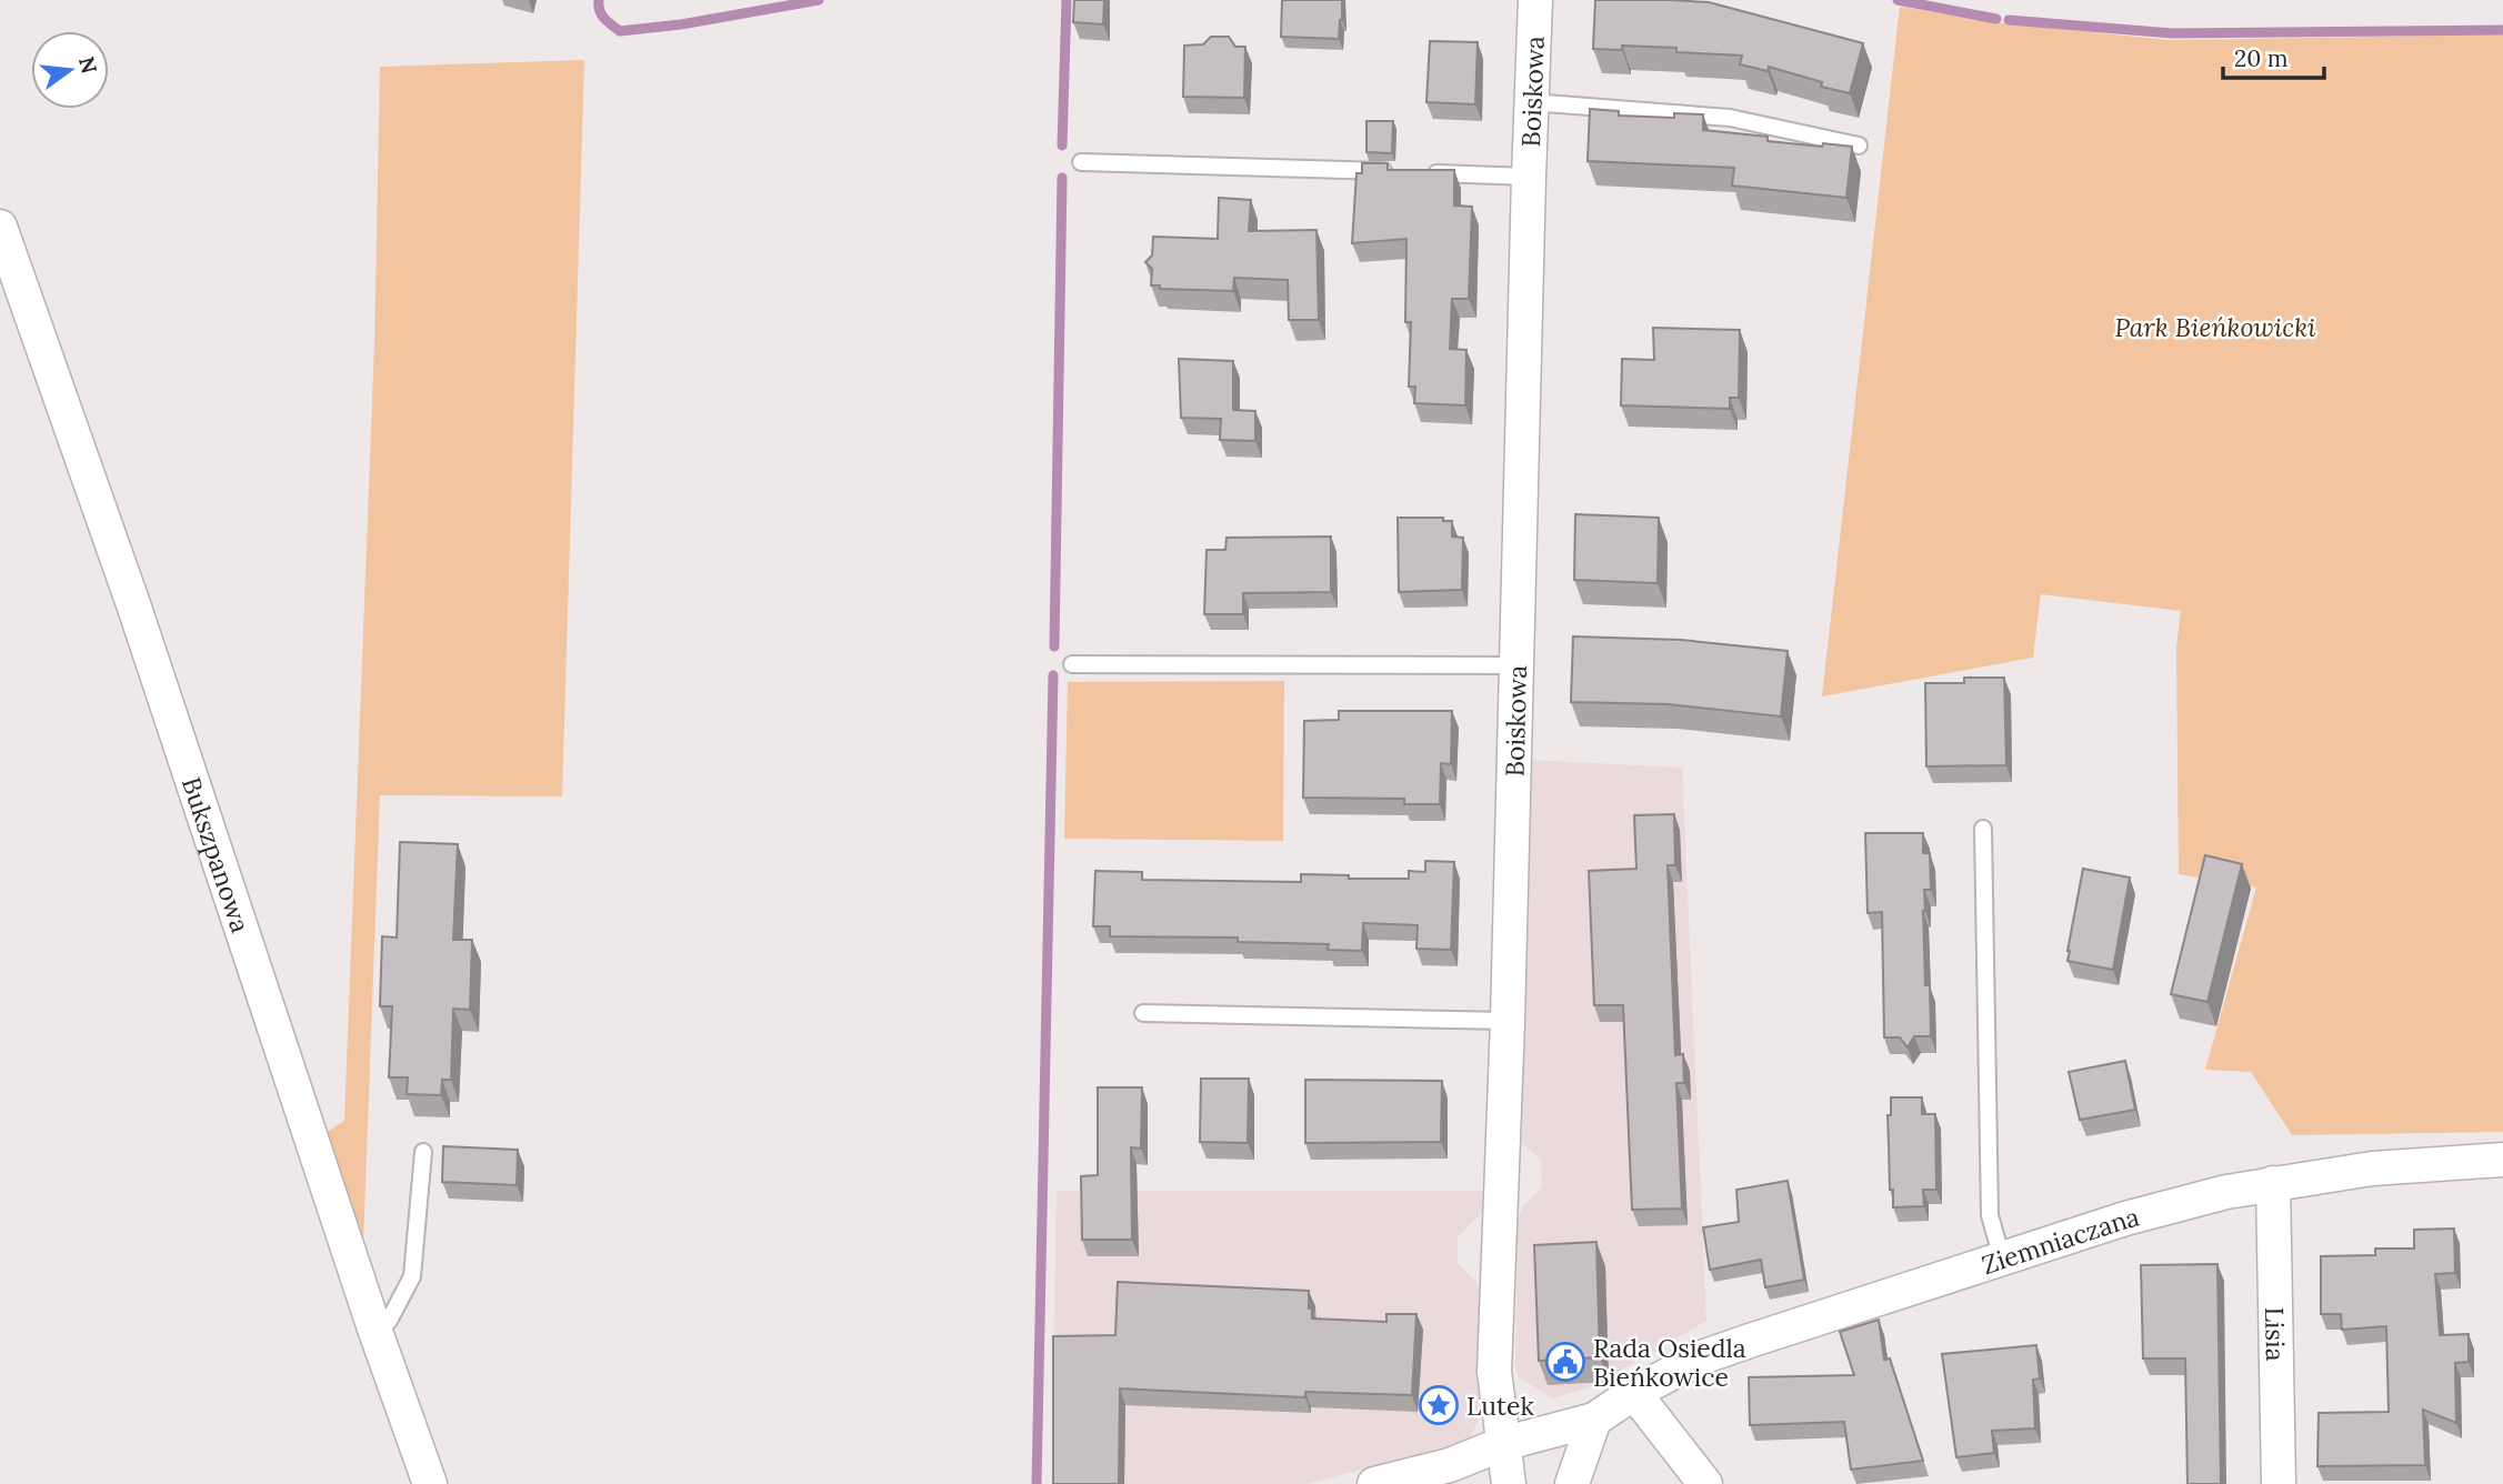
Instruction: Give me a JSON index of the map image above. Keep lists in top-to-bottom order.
{
  "streets": {
    "street": [
      "Boiskowa",
      "Bukszpanowa",
      "Ziemniaczana",
      "Lisia"
    ]
  },
  "crossings": [
    ["Boiskowa", "Ziemniaczana"],
    ["Ziemniaczana", "Lisia"]
  ],
  "parks": ["Park Bieńkowicki"],
  "places": {
    "public building": ["Rada Osiedla Bieńkowice"],
    "place": ["Lutek"]
  },
  "scale_bar": "20 m",
  "north": "right"
}
